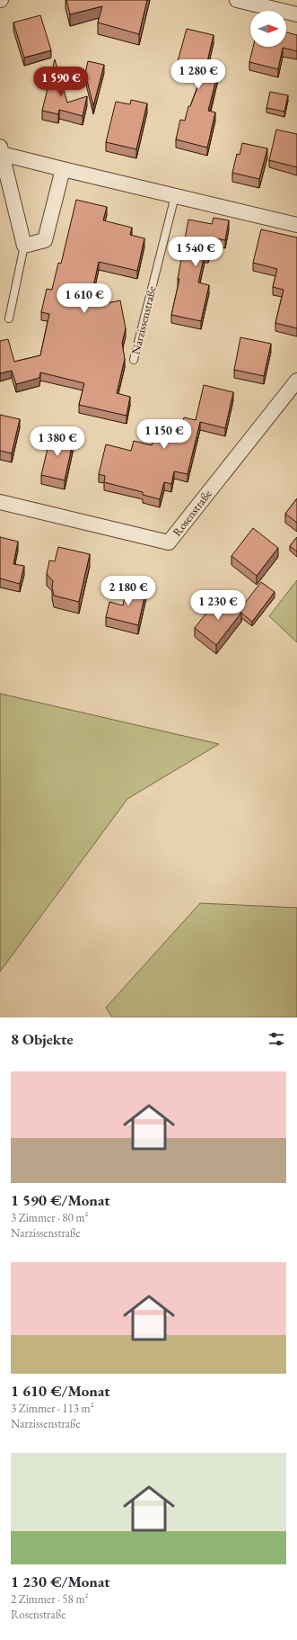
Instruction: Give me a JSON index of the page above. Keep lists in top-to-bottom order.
{
  "streets": {
    "street": ["Rosenstraße"],
    "lane": ["Narzissenstraße"]
  },
  "north": "right",
  "page": {
    "price": [
      "1 280 €",
      "1 590 €",
      "1 540 €",
      "1 610 €",
      "1 150 €",
      "1 380 €",
      "2 180 €",
      "1 230 €"
    ],
    "heading": "8 Objekte",
    "list": [
      {
        "name": "1 590 €/Monat",
        "note": "3 Zimmer · 80 m² · Narzissenstraße"
      },
      {
        "name": "1 610 €/Monat",
        "note": "3 Zimmer · 113 m² · Narzissenstraße"
      },
      {
        "name": "1 230 €/Monat",
        "note": "2 Zimmer · 58 m² · Rosenstraße"
      }
    ]
  }
}
